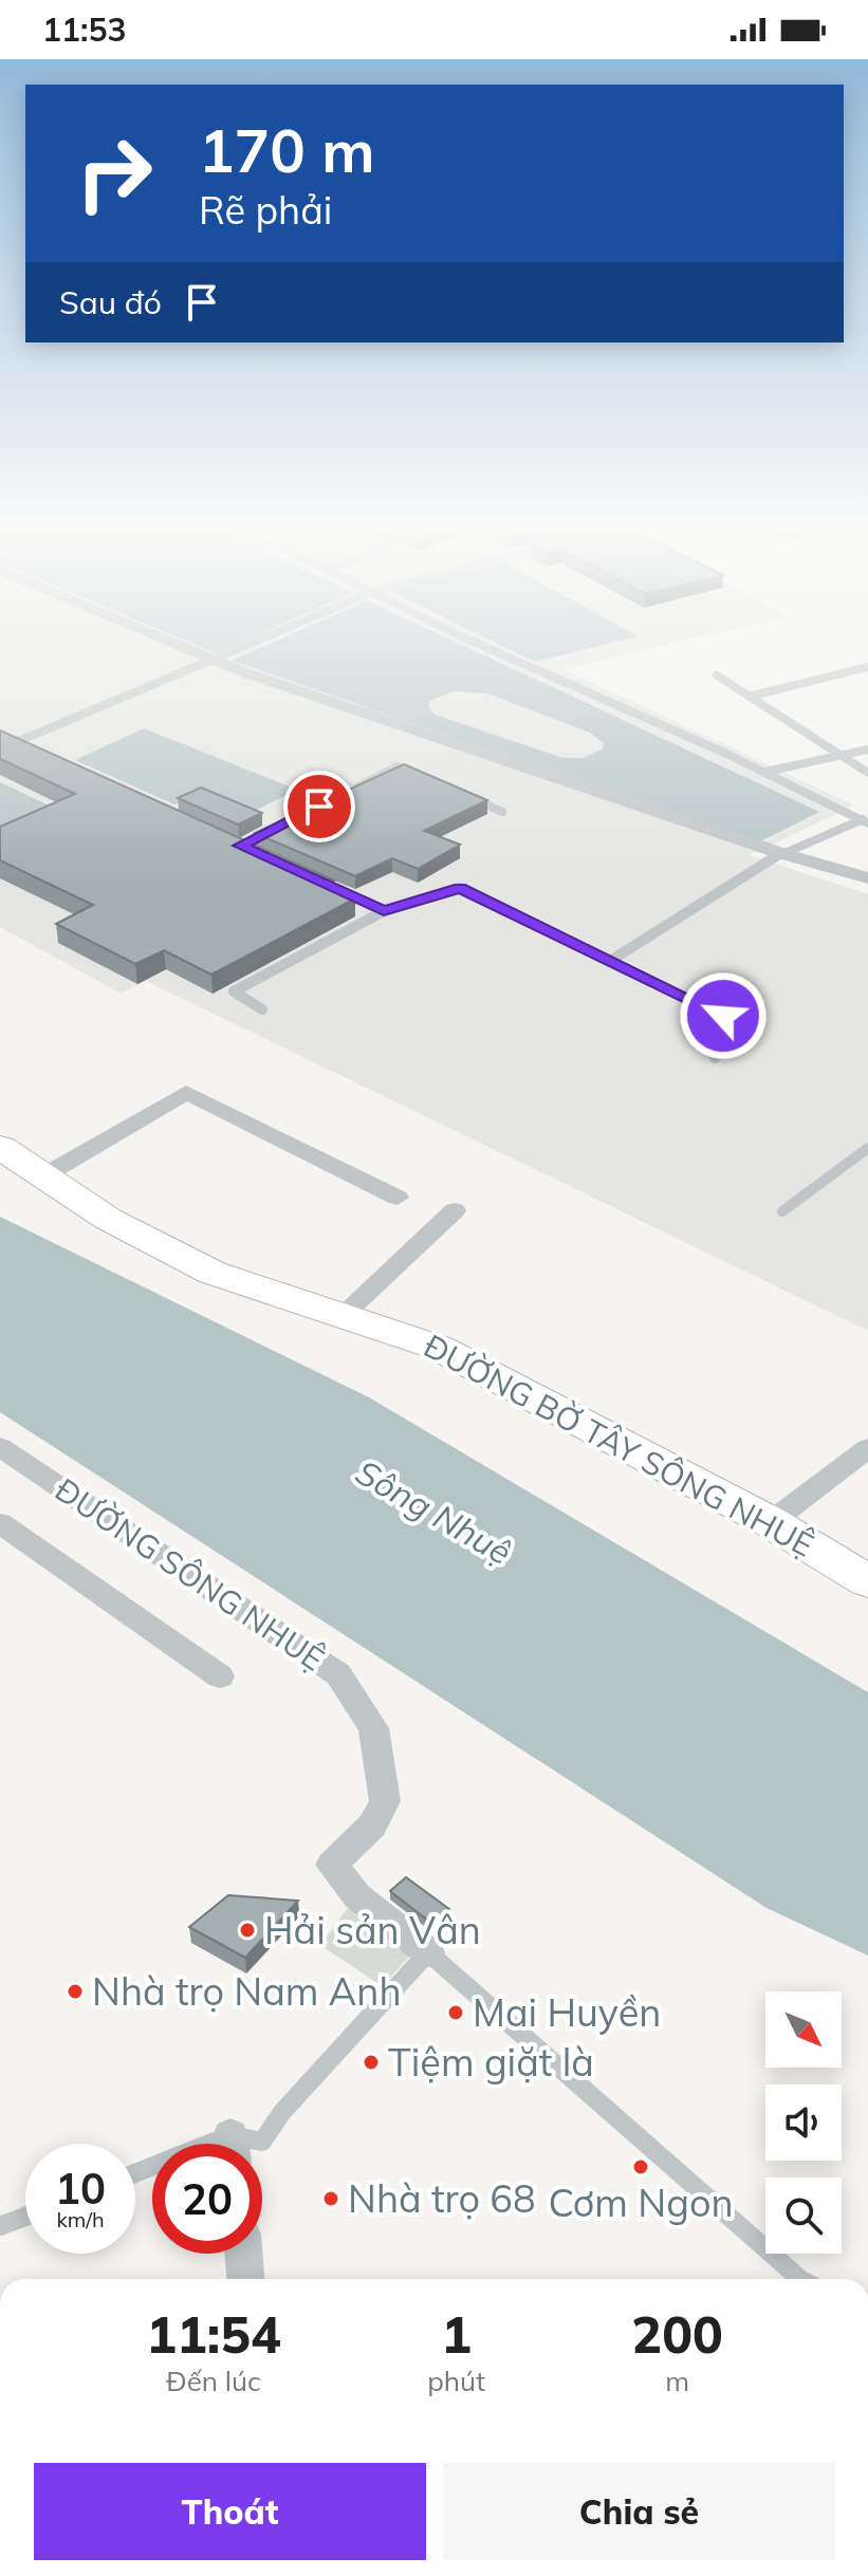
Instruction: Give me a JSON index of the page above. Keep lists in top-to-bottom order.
{
  "streets": {
    "street": ["ĐƯỜNG BỜ TÂY SÔNG NHUỆ", "ĐƯỜNG SÔNG NHUỆ"]
  },
  "water": ["Sông Nhuệ"],
  "places": [
    "Hải sản Vân",
    "Nhà trọ Nam Anh",
    "Mai Huyền",
    "Tiệm giặt là",
    "Cơm Ngon",
    "Nhà trọ 68"
  ],
  "north": "bottom right",
  "page": {
    "status": "11:53",
    "turn": ["170 m", "Rẽ phải"],
    "then": "Sau đó",
    "speed": "10 km/h",
    "limit": "20",
    "eta": [
      "11:54",
      "Đến lúc",
      "1",
      "phút",
      "200",
      "m"
    ],
    "buttons": ["Thoát", "Chia sẻ"]
  }
}
